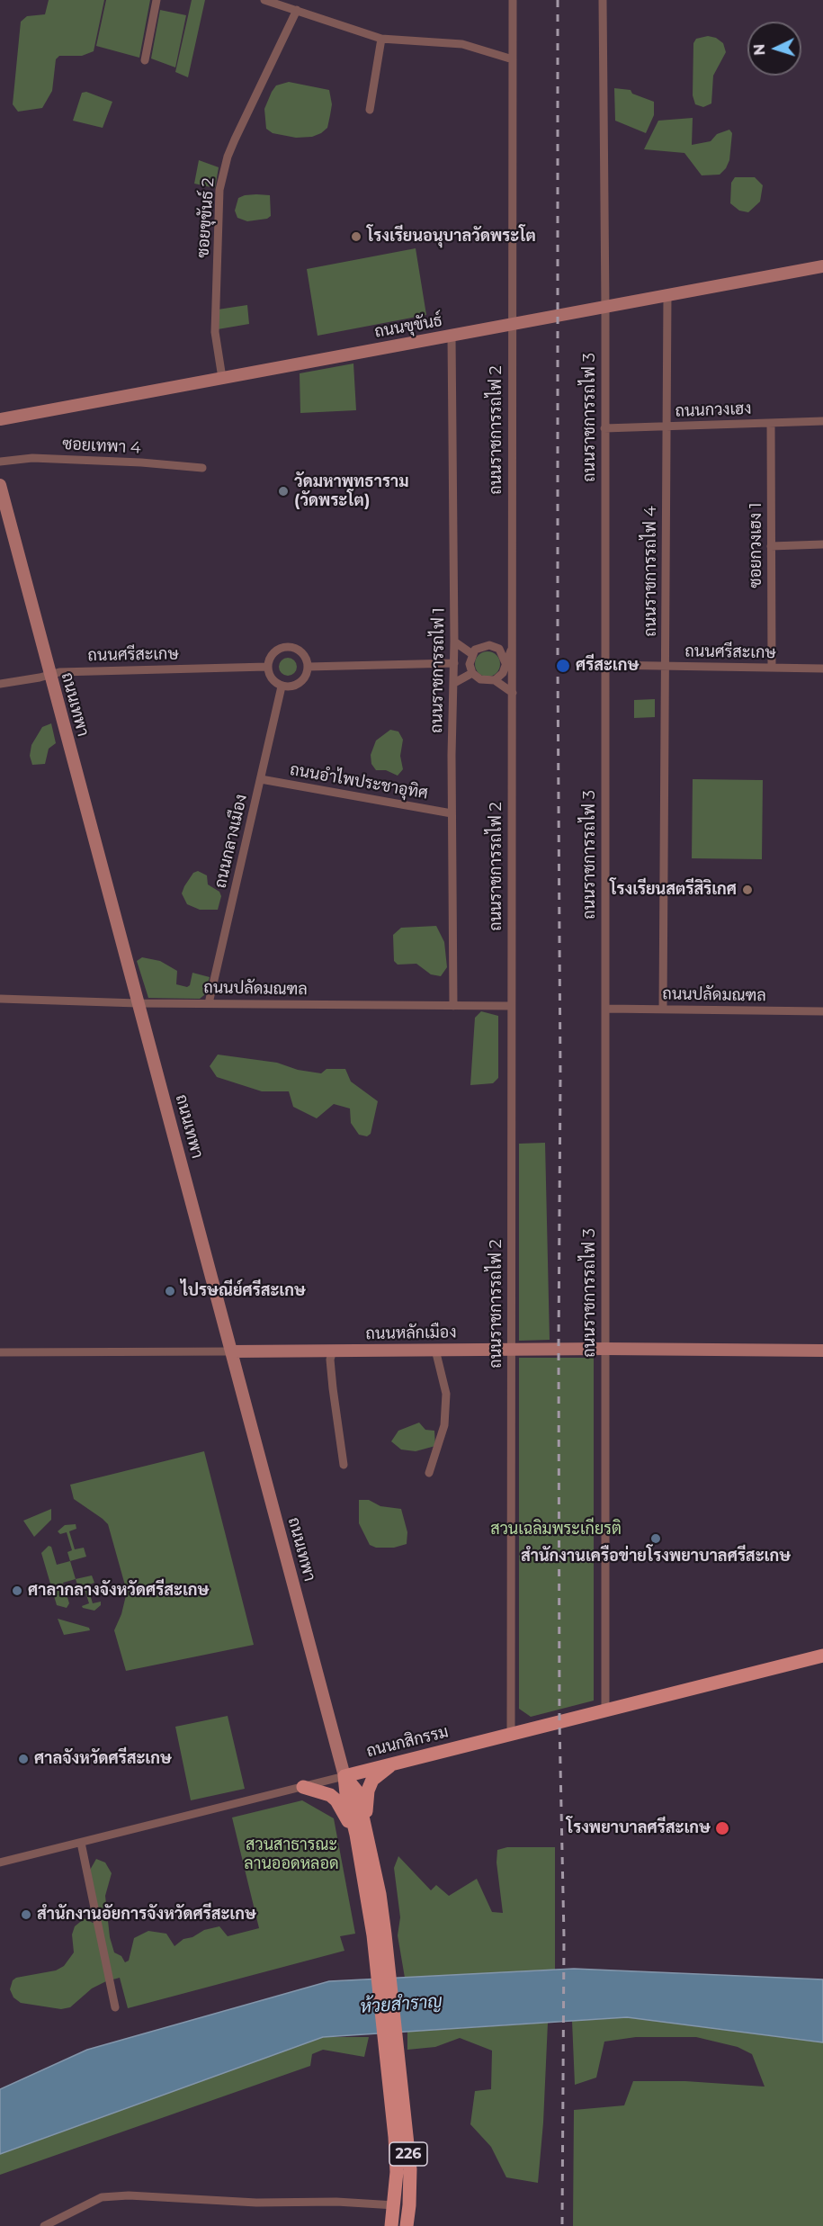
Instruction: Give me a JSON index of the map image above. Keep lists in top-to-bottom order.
{
  "streets": {
    "main road": [
      "ถนนขุขันธ์",
      "ถนนเทพา",
      "ถนนหลักเมือง",
      "ถนนกสิกรรม",
      "226"
    ],
    "street": [
      "ซอยขุขันธ์ 2",
      "ถนนกวงเฮง",
      "ถนนราชการรถไฟ 3",
      "ถนนราชการรถไฟ 2",
      "ซอยเทพา 4",
      "ซอยกวงเฮง 1",
      "ถนนราชการรถไฟ 4",
      "ถนนศรีสะเกษ",
      "ถนนราชการรถไฟ 1",
      "ถนนอำไพประชาอุทิศ",
      "ถนนกลางเมือง",
      "ถนนปลัดมณฑล"
    ]
  },
  "crossings": [
    ["ซอยขุขันธ์ 2", "ถนนขุขันธ์"],
    ["ถนนขุขันธ์", "ถนนราชการรถไฟ 3"],
    ["ถนนขุขันธ์", "ถนนราชการรถไฟ 2"],
    ["ถนนขุขันธ์", "ถนนราชการรถไฟ 4"],
    ["ถนนขุขันธ์", "ถนนราชการรถไฟ 1"],
    ["ถนนกวงเฮง", "ถนนราชการรถไฟ 3"],
    ["ถนนกวงเฮง", "ซอยกวงเฮง 1"],
    ["ถนนกวงเฮง", "ถนนราชการรถไฟ 4"],
    ["ถนนราชการรถไฟ 3", "ถนนศรีสะเกษ"],
    ["ถนนราชการรถไฟ 3", "ถนนปลัดมณฑล"],
    ["ถนนราชการรถไฟ 3", "ถนนหลักเมือง"],
    ["ถนนราชการรถไฟ 3", "ถนนกสิกรรม"],
    ["ถนนราชการรถไฟ 2", "ถนนปลัดมณฑล"],
    ["ถนนราชการรถไฟ 2", "ถนนหลักเมือง"],
    ["ถนนราชการรถไฟ 2", "ถนนกสิกรรม"],
    ["ซอยกวงเฮง 1", "ถนนศรีสะเกษ"],
    ["ถนนราชการรถไฟ 4", "ถนนศรีสะเกษ"],
    ["ถนนราชการรถไฟ 4", "ถนนปลัดมณฑล"],
    ["ถนนศรีสะเกษ", "ถนนเทพา"],
    ["ถนนศรีสะเกษ", "ถนนกลางเมือง"],
    ["ถนนราชการรถไฟ 1", "ถนนอำไพประชาอุทิศ"],
    ["ถนนราชการรถไฟ 1", "ถนนปลัดมณฑล"],
    ["ถนนเทพา", "ถนนปลัดมณฑล"],
    ["ถนนเทพา", "ถนนหลักเมือง"],
    ["ถนนเทพา", "ถนนกสิกรรม"],
    ["ถนนอำไพประชาอุทิศ", "ถนนกลางเมือง"],
    ["ถนนกลางเมือง", "ถนนปลัดมณฑล"]
  ],
  "water": ["ห้วยสำราญ"],
  "parks": ["สวนเฉลิมพระเกียรติ", "สวนสาธารณะ ลานออดหลอด"],
  "places": [
    "โรงเรียนอนุบาลวัดพระโต",
    "วัดมหาพุทธาราม (วัดพระโต)",
    "ศรีสะเกษ",
    "โรงเรียนสตรีสิริเกศ",
    "ไปรษณีย์ศรีสะเกษ",
    "สำนักงานเครือข่ายโรงพยาบาลศรีสะเกษ",
    "ศาลากลางจังหวัดศรีสะเกษ",
    "ศาลจังหวัดศรีสะเกษ",
    "โรงพยาบาลศรีสะเกษ",
    "สำนักงานอัยการจังหวัดศรีสะเกษ"
  ],
  "north": "left"
}
